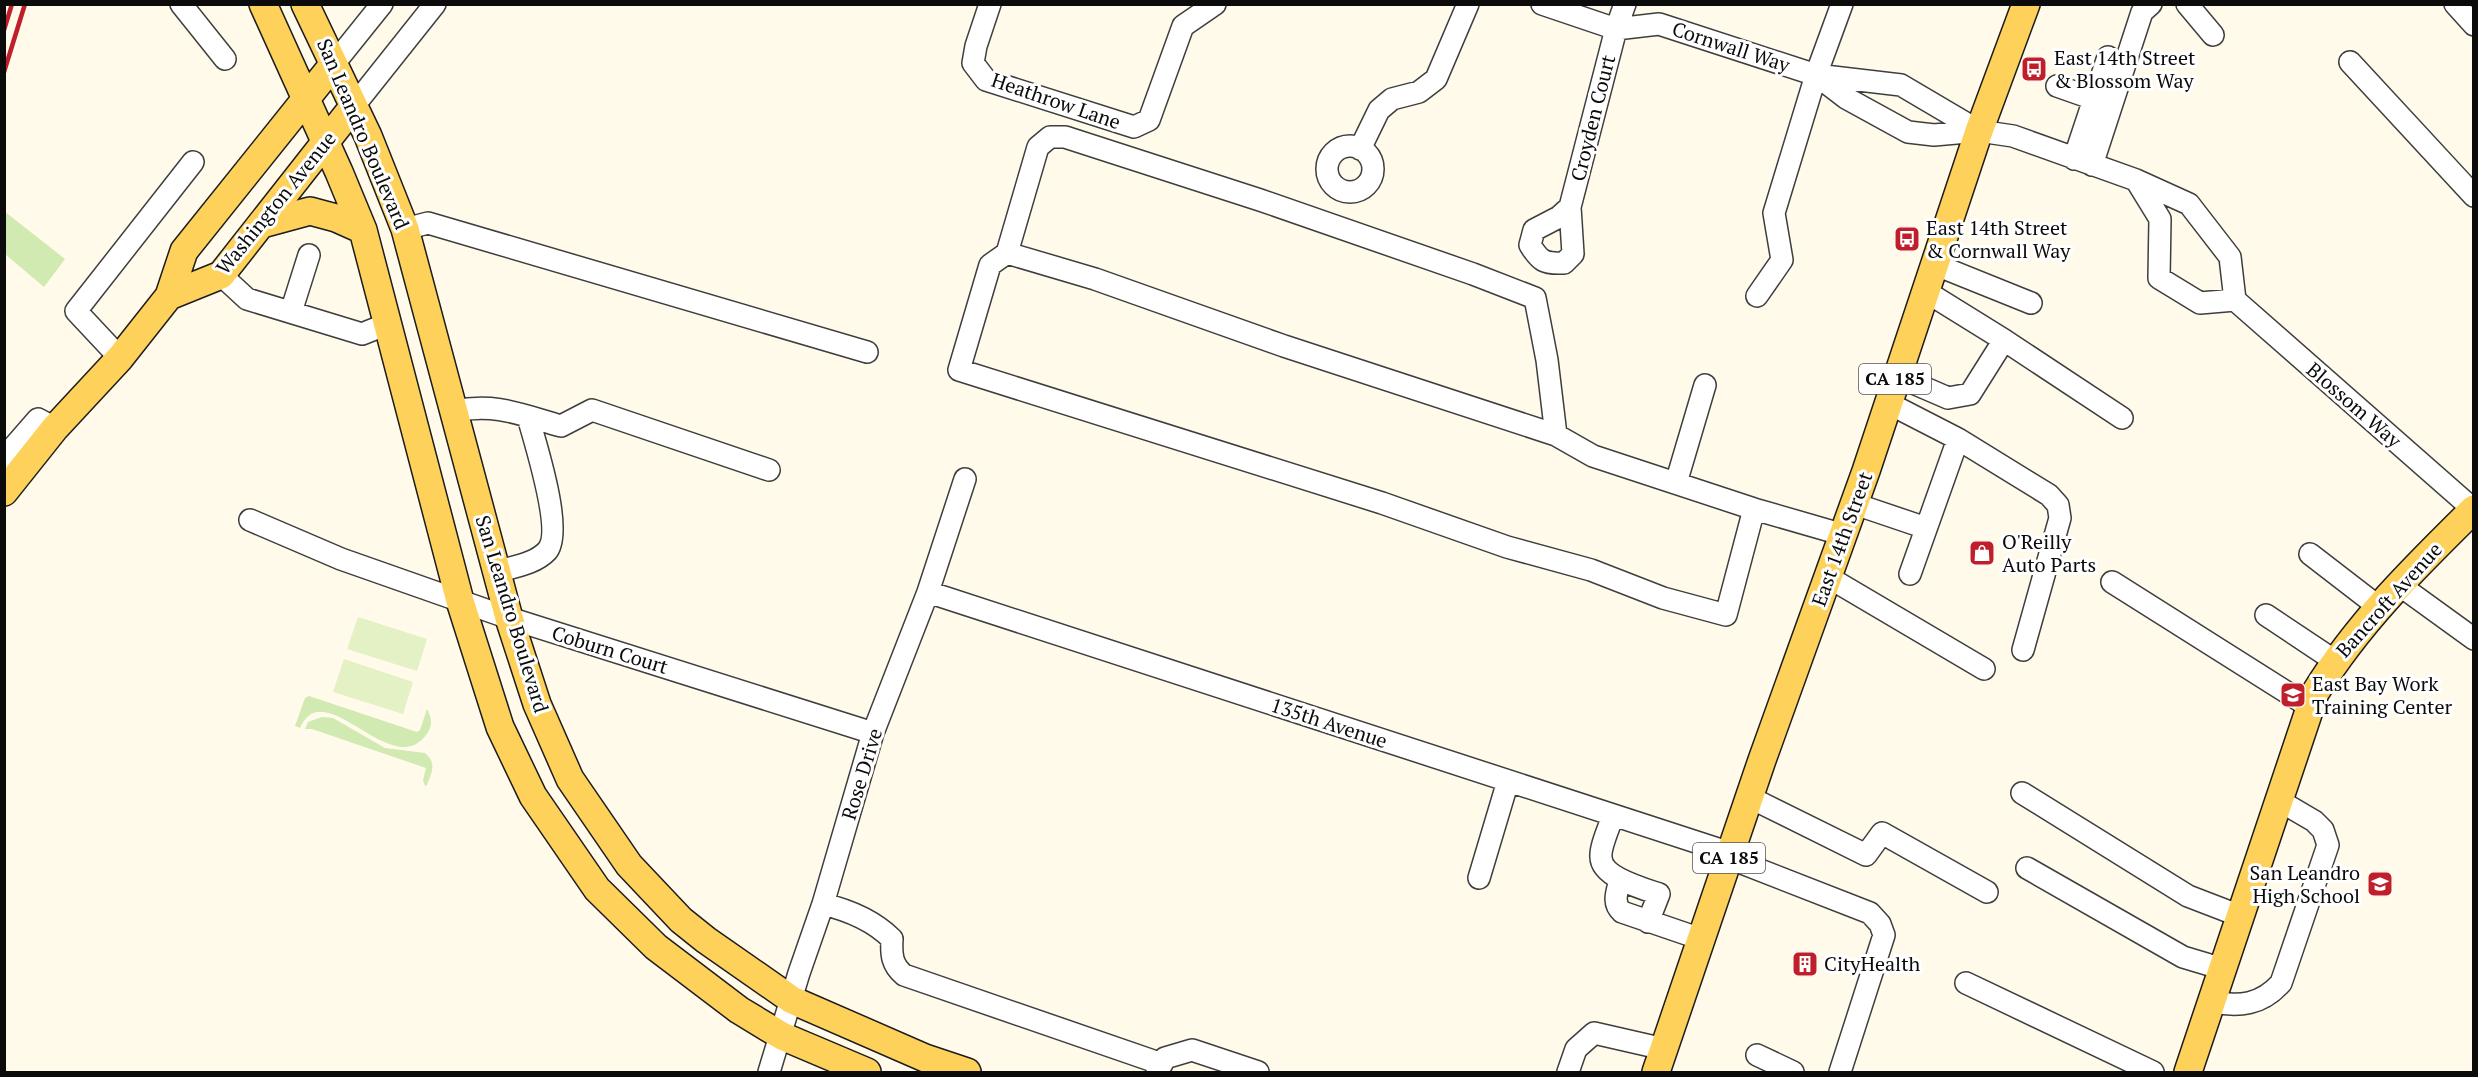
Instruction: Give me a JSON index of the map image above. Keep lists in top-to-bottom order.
{
  "streets": {
    "main road": [
      "San Leandro Boulevard",
      "Washington Avenue",
      "CA 185",
      "East 14th Street",
      "Bancroft Avenue"
    ],
    "street": [
      "Cornwall Way",
      "Heathrow Lane",
      "Croyden Court",
      "Blossom Way",
      "Coburn Court",
      "135th Avenue",
      "Rose Drive"
    ]
  },
  "crossings": [
    ["Cornwall Way", "Croyden Court"],
    ["Cornwall Way", "East 14th Street"],
    ["San Leandro Boulevard", "Washington Avenue"],
    ["San Leandro Boulevard", "Coburn Court"],
    ["San Leandro Boulevard", "Rose Drive"],
    ["Blossom Way", "Bancroft Avenue"],
    ["East 14th Street", "135th Avenue"],
    ["Coburn Court", "Rose Drive"],
    ["135th Avenue", "Rose Drive"]
  ],
  "places": {
    "bus stop": ["East 14th Street & Blossom Way", "East 14th Street & Cornwall Way"],
    "shop": ["O'Reilly Auto Parts"],
    "school or university": ["East Bay Work Training Center", "San Leandro High School"],
    "building": ["CityHealth"]
  }
}
